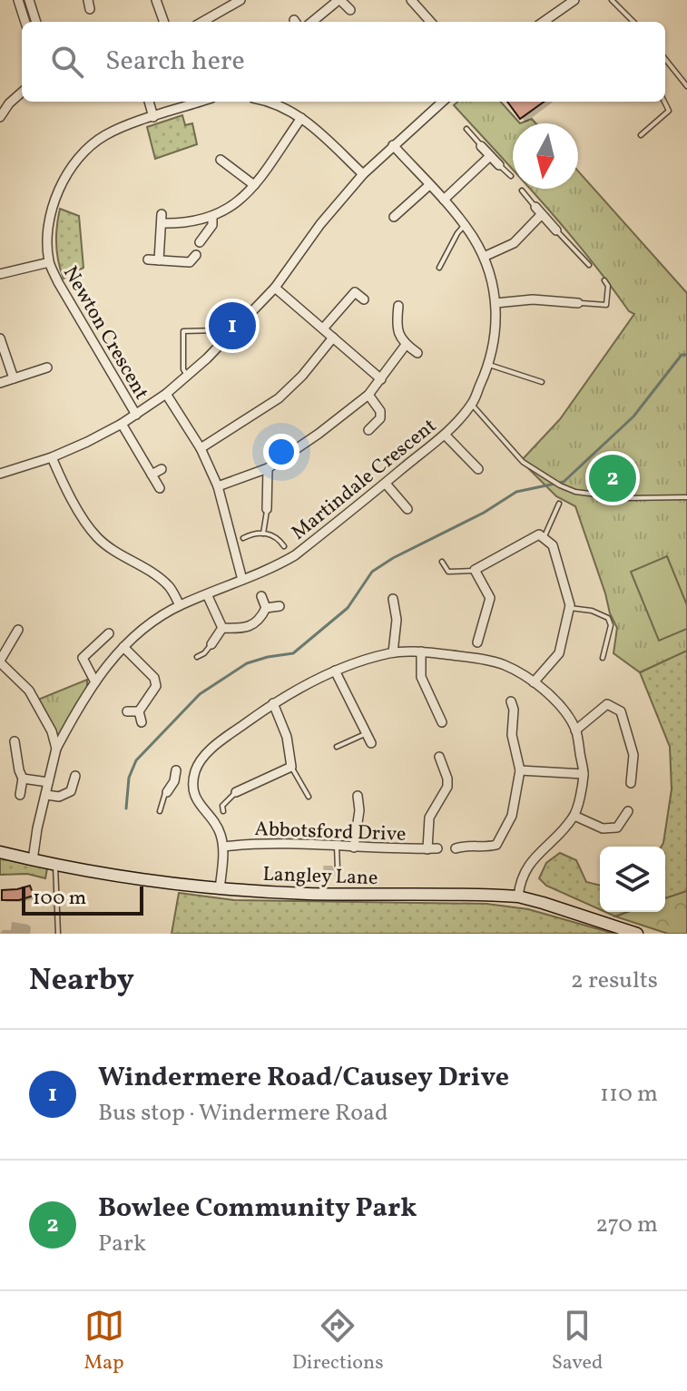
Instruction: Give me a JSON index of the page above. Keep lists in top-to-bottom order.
{
  "streets": {
    "street": [
      "Newton Crescent",
      "Martindale Crescent",
      "Abbotsford Drive",
      "Langley Lane"
    ]
  },
  "crossings": [
    ["Martindale Crescent", "Langley Lane"]
  ],
  "scale_bar": "100 m",
  "north": "bottom",
  "page": {
    "search": "Search here",
    "pins": ["1", "2"],
    "scale": "100 m",
    "heading": ["Nearby", "2 results"],
    "list": [
      {
        "mark": "1",
        "name": "Windermere Road/Causey Drive",
        "note": "Bus stop · Windermere Road",
        "value": "110 m"
      },
      {
        "mark": "2",
        "name": "Bowlee Community Park",
        "note": "Park",
        "value": "270 m"
      }
    ],
    "nav": ["Map", "Directions", "Saved"]
  }
}
